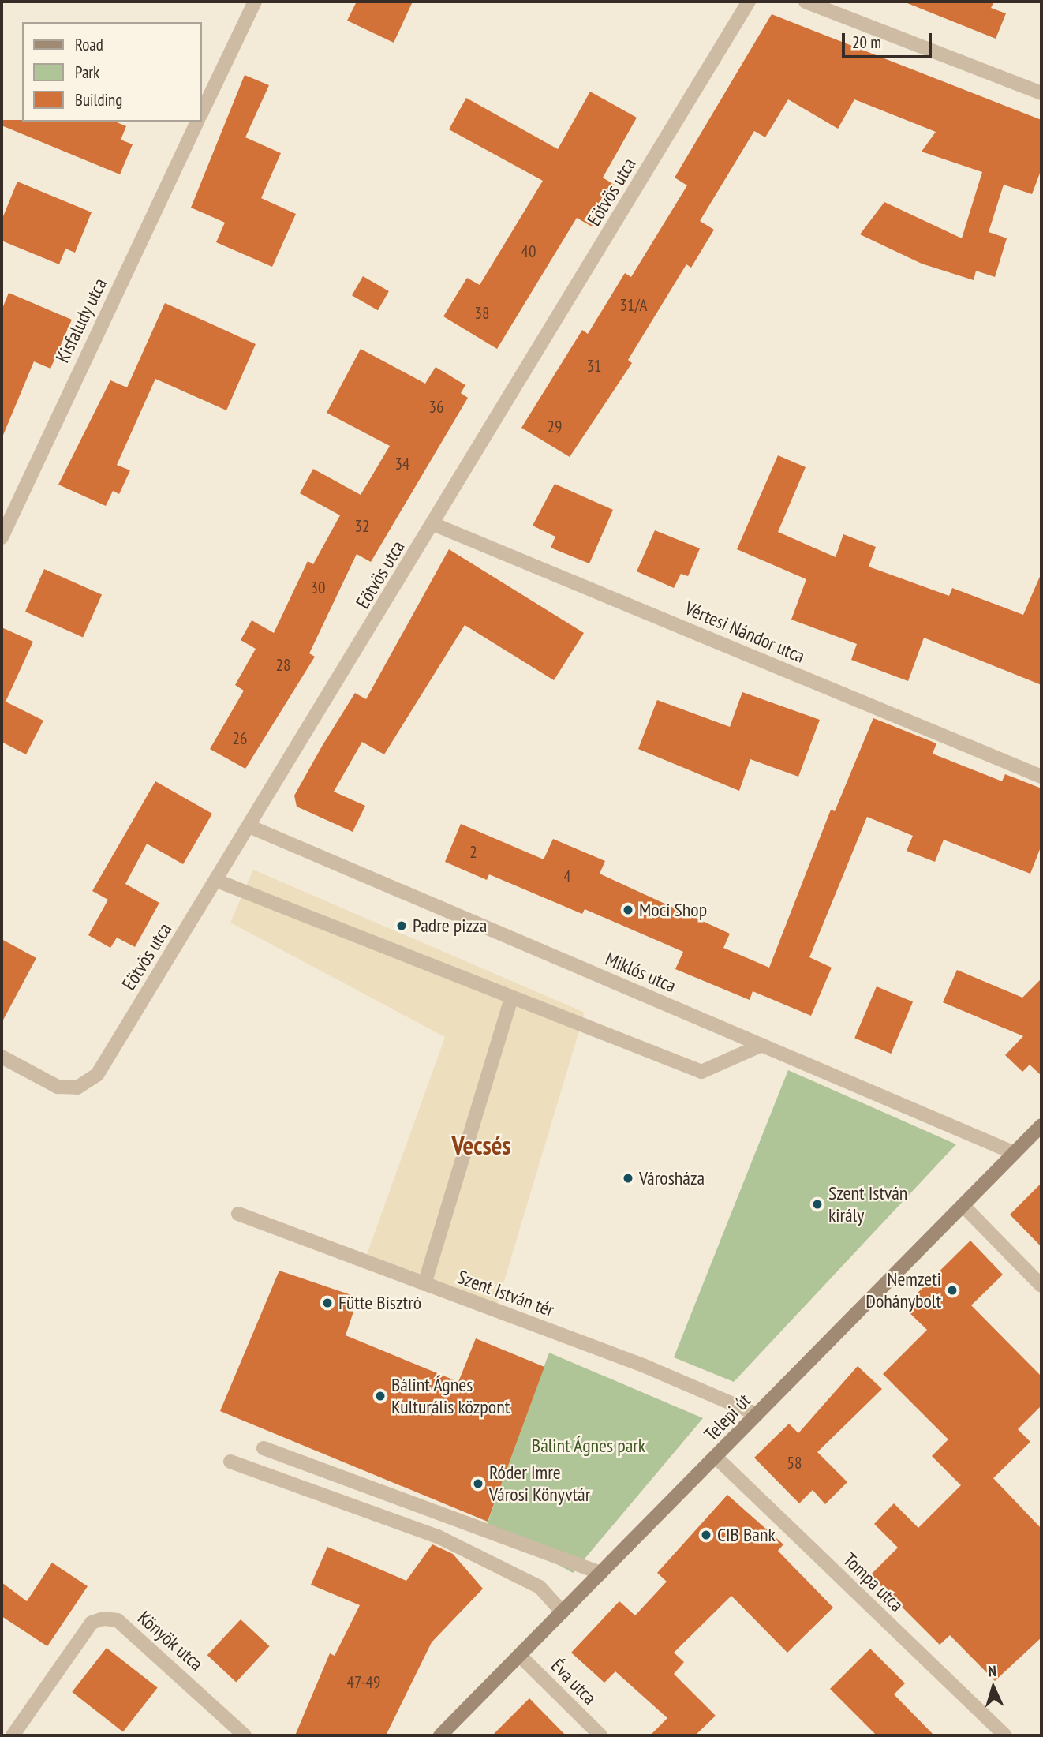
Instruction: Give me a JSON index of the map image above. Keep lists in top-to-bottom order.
{
  "streets": {
    "main road": ["Telepi út"],
    "street": [
      "Eötvös utca",
      "Kisfaludy utca",
      "Vértesi Nándor utca",
      "Miklós utca",
      "Szent István tér",
      "Tompa utca",
      "Könyök utca",
      "Éva utca"
    ]
  },
  "crossings": [
    ["Eötvös utca", "Vértesi Nándor utca"],
    ["Eötvös utca", "Miklós utca"],
    ["Miklós utca", "Telepi út"],
    ["Szent István tér", "Telepi út"],
    ["Telepi út", "Tompa utca"],
    ["Telepi út", "Éva utca"]
  ],
  "districts": ["Vecsés"],
  "parks": ["Bálint Ágnes park"],
  "places": [
    "Moci Shop",
    "Padre pizza",
    "Városháza",
    "Szent István király",
    "Nemzeti Dohánybolt",
    "Fütte Bisztró",
    "Bálint Ágnes Kulturális központ",
    "Róder Imre Városi Könyvtár",
    "CIB Bank"
  ],
  "house_numbers": [
    "40",
    "31/A",
    "38",
    "31",
    "36",
    "29",
    "34",
    "32",
    "30",
    "28",
    "26",
    "2",
    "4",
    "58",
    "47-49"
  ],
  "legend": ["Road", "Park", "Building"],
  "scale_bar": "20 m",
  "north": "top"
}
